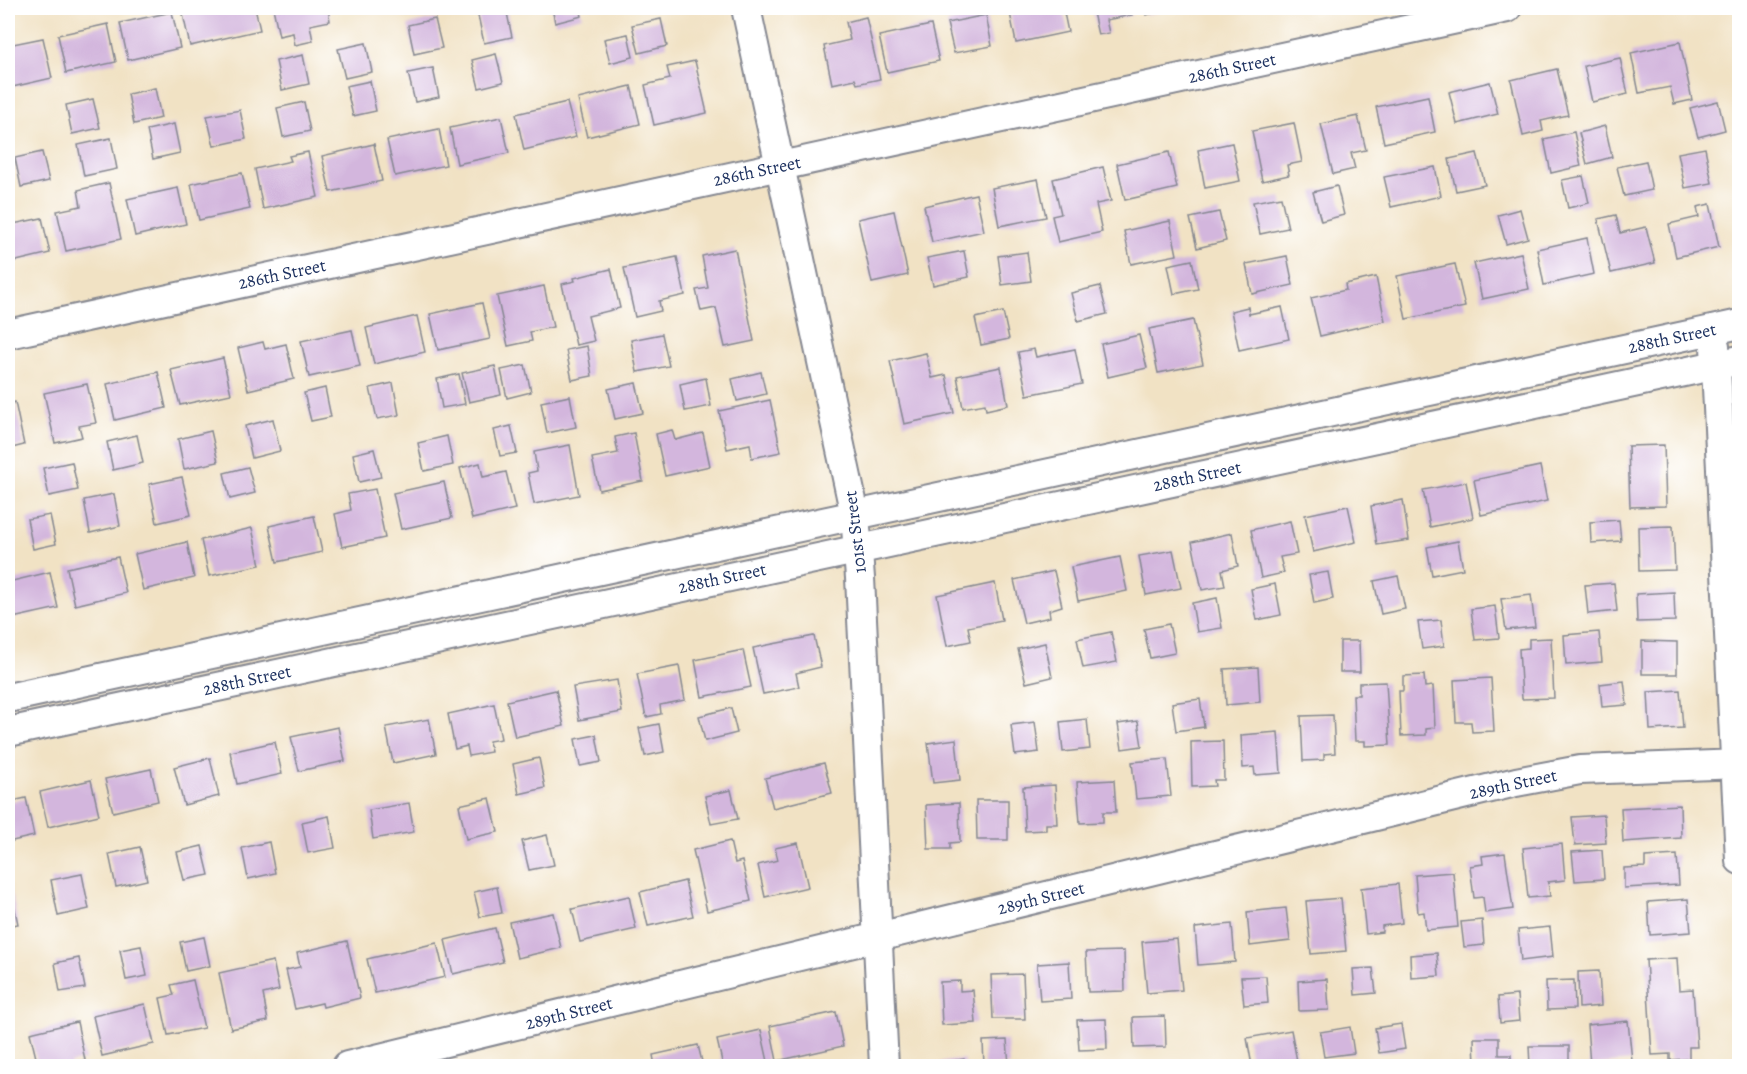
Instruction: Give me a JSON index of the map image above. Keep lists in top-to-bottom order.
{
  "streets": {
    "street": [
      "286th Street",
      "288th Street",
      "101st Street",
      "289th Street"
    ]
  },
  "crossings": [
    ["286th Street", "101st Street"],
    ["288th Street", "101st Street"],
    ["101st Street", "289th Street"]
  ]
}
